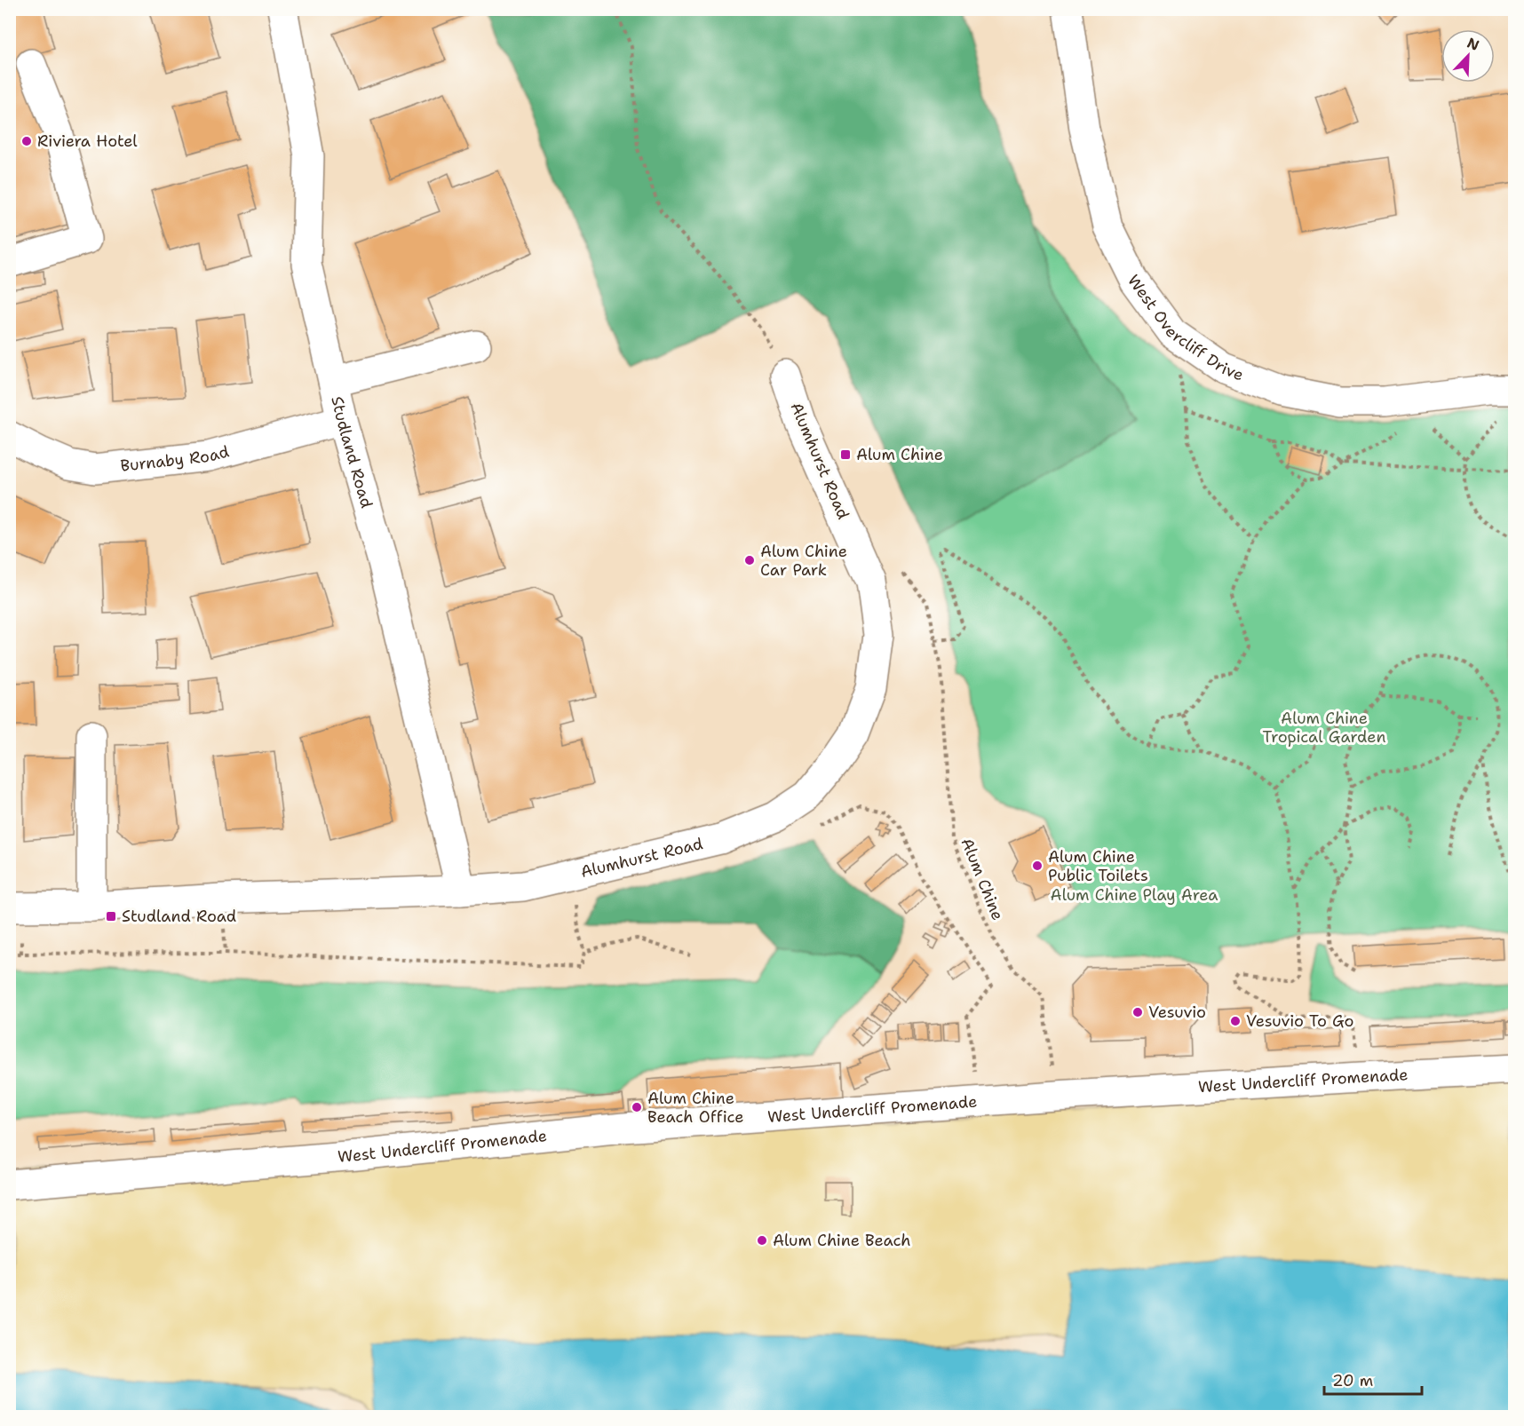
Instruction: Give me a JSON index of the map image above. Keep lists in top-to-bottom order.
{
  "streets": {
    "street": [
      "West Overcliff Drive",
      "Studland Road",
      "Burnaby Road",
      "Alumhurst Road",
      "West Undercliff Promenade"
    ],
    "path": ["Alum Chine"]
  },
  "crossings": [
    ["Studland Road", "Burnaby Road"],
    ["Studland Road", "Alumhurst Road"],
    ["Alumhurst Road", "Alum Chine"],
    ["Alum Chine", "West Undercliff Promenade"]
  ],
  "parks": ["Alum Chine Tropical Garden", "Alum Chine Play Area"],
  "places": {
    "other": [
      "Riviera Hotel",
      "Alum Chine Car Park",
      "Alum Chine Public Toilets",
      "Vesuvio",
      "Vesuvio To Go",
      "Alum Chine Beach Office",
      "Alum Chine Beach"
    ],
    "transit": ["Alum Chine", "Studland Road"]
  },
  "scale_bar": "20 m",
  "north": "top right"
}
